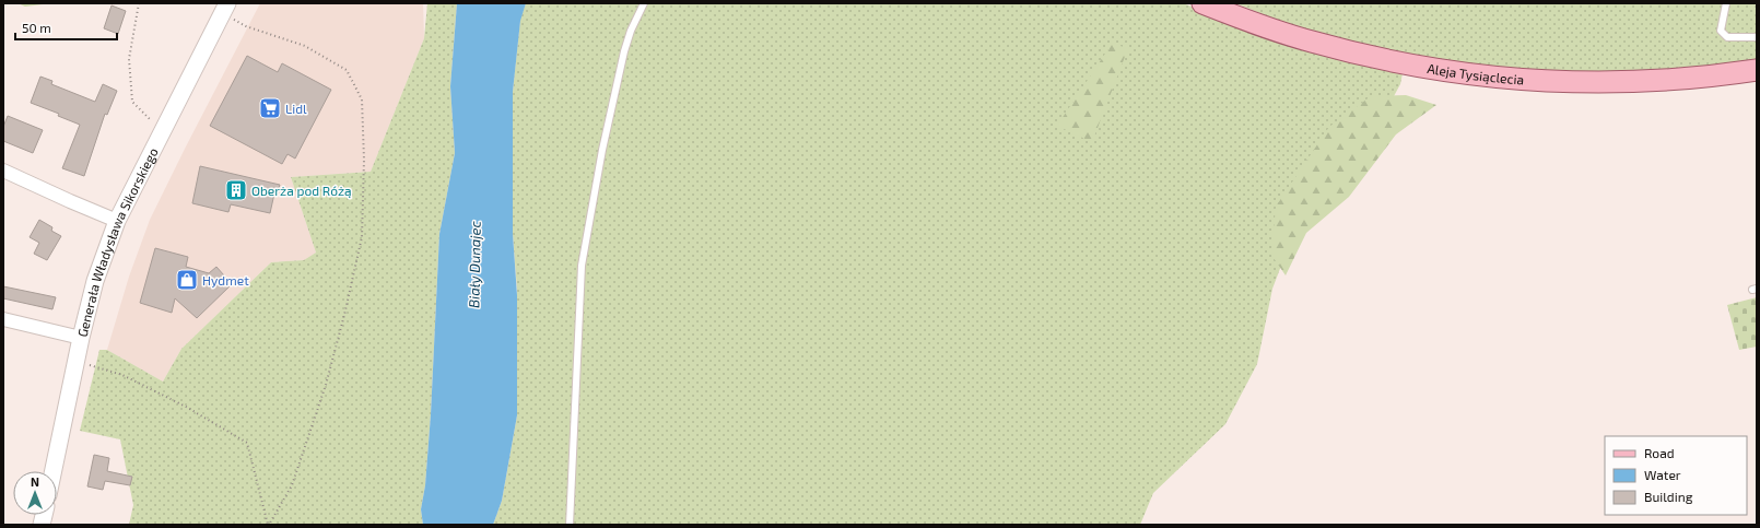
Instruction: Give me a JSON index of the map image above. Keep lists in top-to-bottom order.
{
  "streets": {
    "main road": ["Aleja Tysiąclecia"],
    "street": ["Generała Władysława Sikorskiego"]
  },
  "water": ["Biały Dunajec"],
  "places": {
    "supermarket": ["Lidl"],
    "building": ["Oberża pod Różą"],
    "shop": ["Hydmet"]
  },
  "legend": ["Road", "Water", "Building"],
  "scale_bar": "50 m",
  "north": "top"
}
